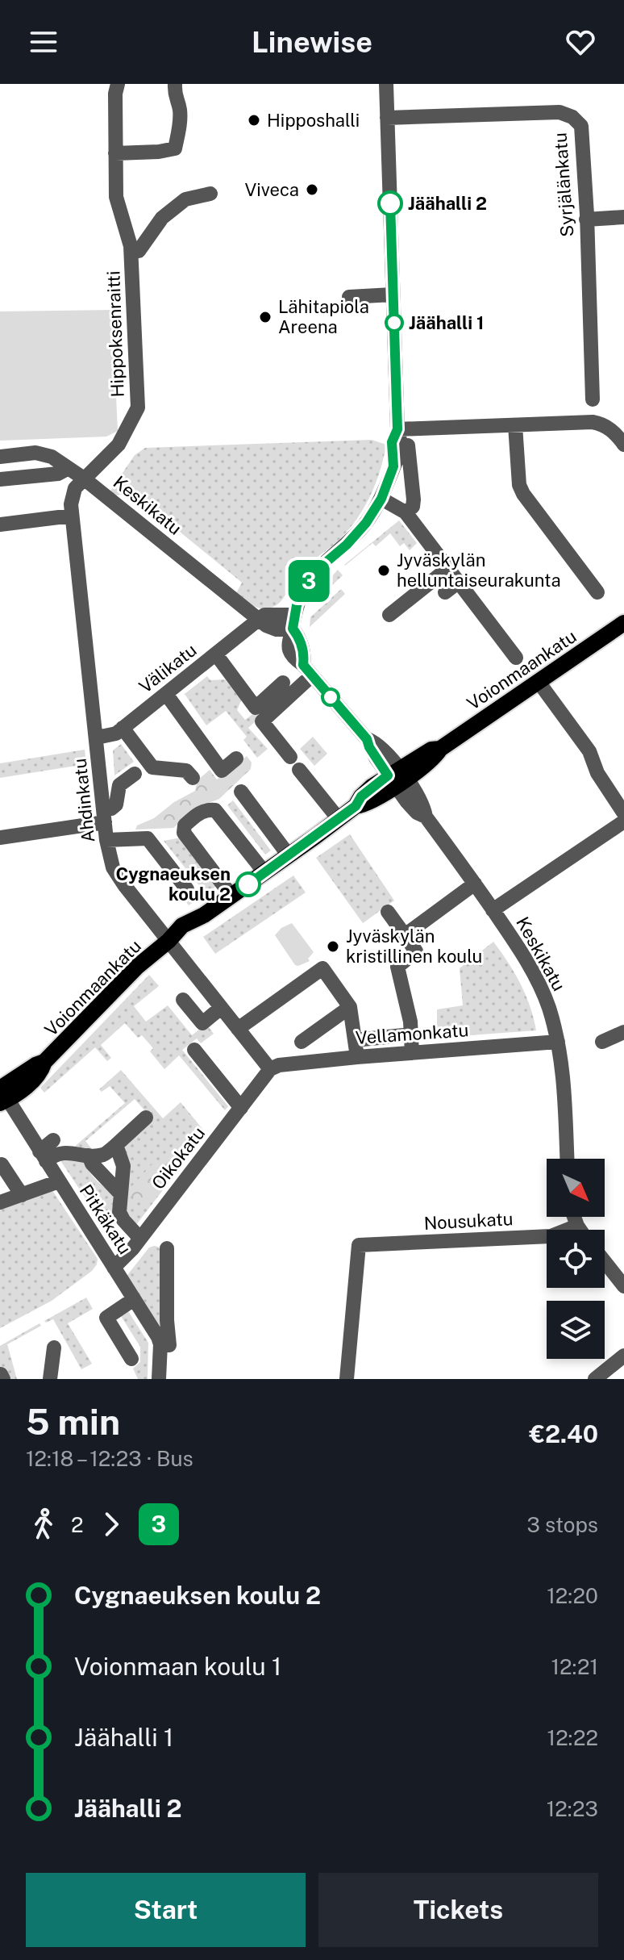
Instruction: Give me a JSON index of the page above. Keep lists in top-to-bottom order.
{
  "streets": {
    "main road": ["Voionmaankatu"],
    "street": [
      "Syrjälänkatu",
      "Hippoksenraitti",
      "Keskikatu",
      "Välikatu",
      "Ahdinkatu",
      "Vellamonkatu",
      "Oikokatu",
      "Pitkäkatu",
      "Nousukatu"
    ]
  },
  "crossings": [
    ["Hippoksenraitti", "Keskikatu"],
    ["Hippoksenraitti", "Ahdinkatu"],
    ["Keskikatu", "Välikatu"],
    ["Keskikatu", "Voionmaankatu"],
    ["Keskikatu", "Ahdinkatu"],
    ["Keskikatu", "Vellamonkatu"],
    ["Välikatu", "Ahdinkatu"],
    ["Voionmaankatu", "Ahdinkatu"],
    ["Voionmaankatu", "Pitkäkatu"],
    ["Ahdinkatu", "Vellamonkatu"],
    ["Ahdinkatu", "Oikokatu"],
    ["Vellamonkatu", "Oikokatu"],
    ["Oikokatu", "Pitkäkatu"]
  ],
  "places": [
    "Hipposhalli",
    "Viveca",
    "Jäähalli 2",
    "Lähitapiola Areena",
    "Jäähalli 1",
    "Jyväskylän helluntaiseurakunta",
    "Cygnaeuksen koulu 2",
    "Jyväskylän kristillinen koulu"
  ],
  "lines": ["bus line 3"],
  "north": "bottom right",
  "page": {
    "header": "Linewise",
    "on_map": "3",
    "heading": ["5 min", "12:18 – 12:23 · Bus", "€2.40"],
    "legs": ["2", "3", "3 stops"],
    "list": [
      {
        "name": "Cygnaeuksen koulu 2",
        "value": "12:20"
      },
      {
        "name": "Voionmaan koulu 1",
        "value": "12:21"
      },
      {
        "name": "Jäähalli 1",
        "value": "12:22"
      },
      {
        "name": "Jäähalli 2",
        "value": "12:23"
      }
    ],
    "buttons": ["Start", "Tickets"]
  }
}
